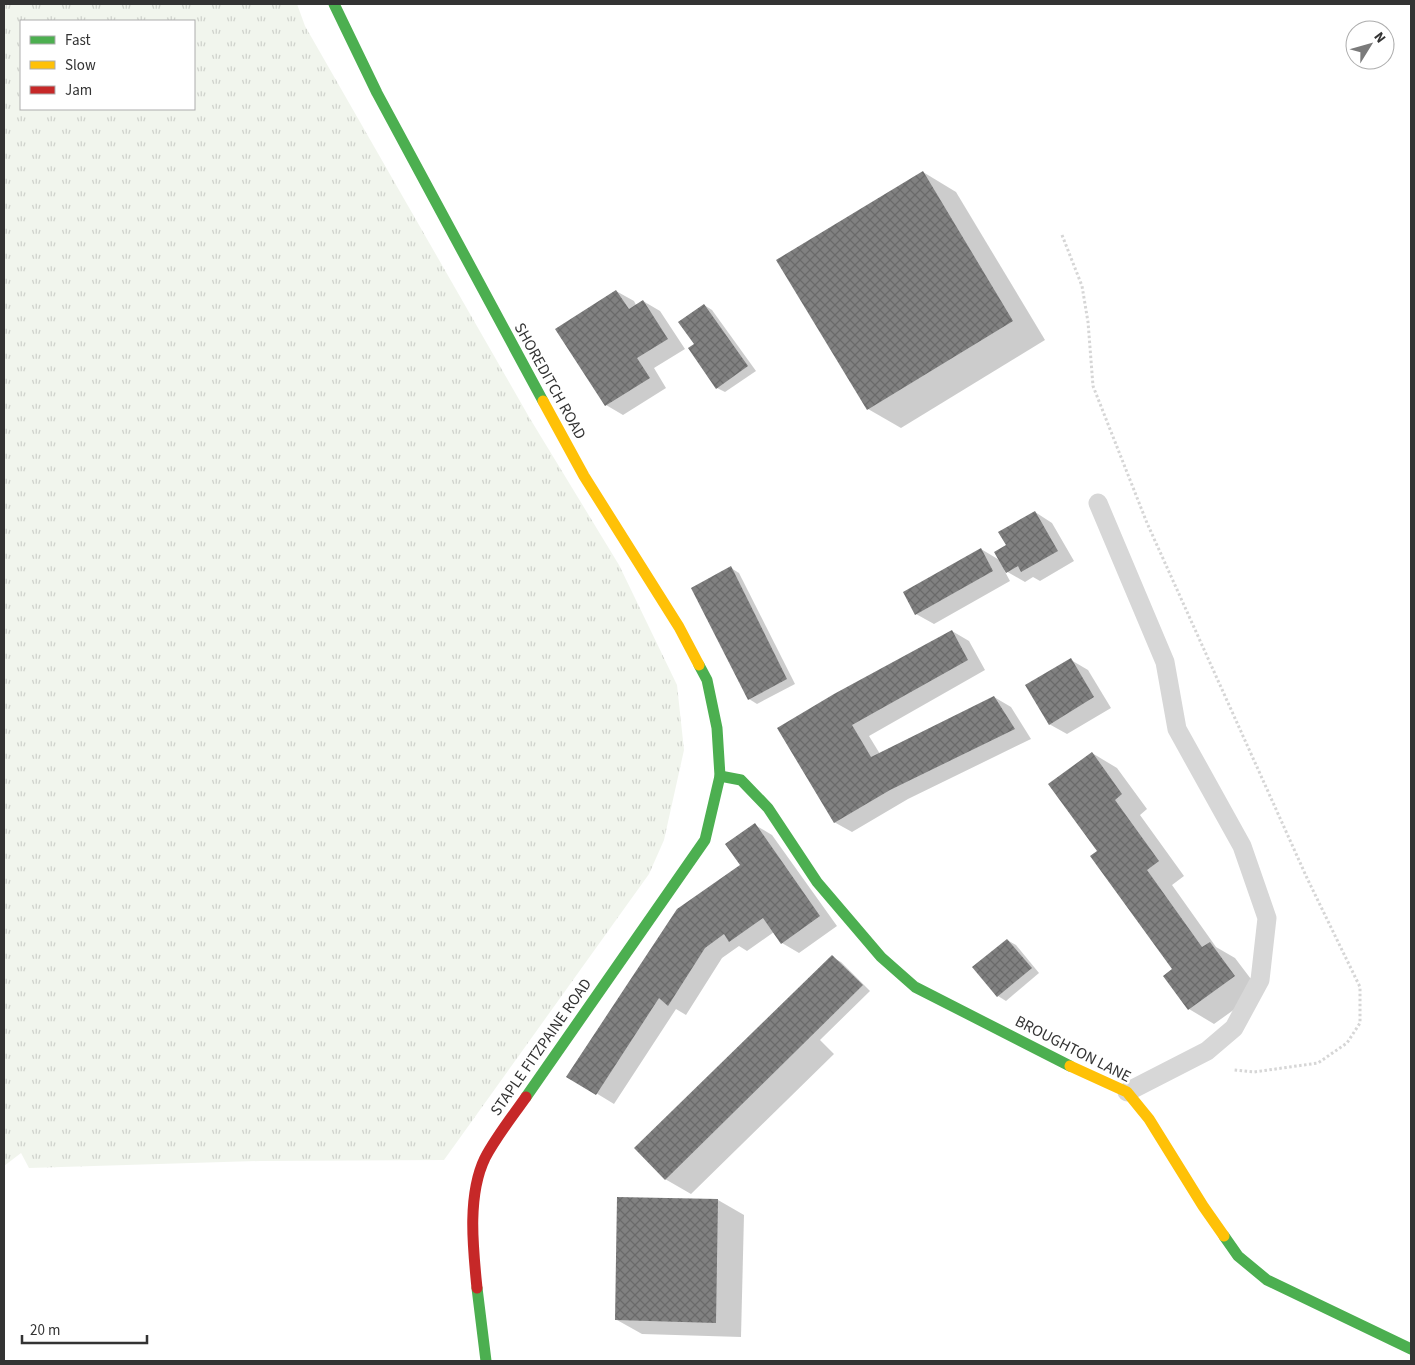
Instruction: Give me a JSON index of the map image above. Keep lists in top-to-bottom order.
{
  "streets": {
    "street": ["SHOREDITCH ROAD", "STAPLE FITZPAINE ROAD", "BROUGHTON LANE"]
  },
  "crossings": [
    ["SHOREDITCH ROAD", "STAPLE FITZPAINE ROAD"],
    ["SHOREDITCH ROAD", "BROUGHTON LANE"],
    ["STAPLE FITZPAINE ROAD", "BROUGHTON LANE"]
  ],
  "legend": ["Fast", "Slow", "Jam"],
  "scale_bar": "20 m",
  "north": "top right"
}
